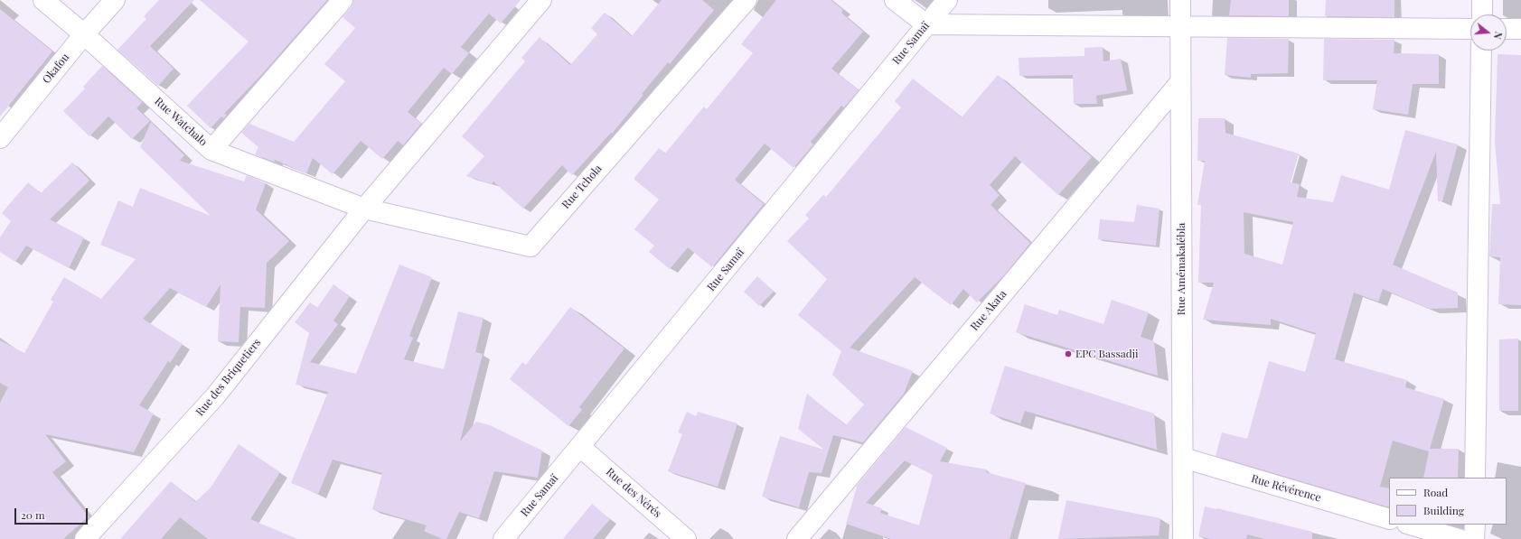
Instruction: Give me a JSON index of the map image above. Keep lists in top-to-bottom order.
{
  "streets": {
    "street": [
      "Rue Samaï",
      "Okafou",
      "Rue Watchalo",
      "Rue Tchola",
      "Rue Amémakalébla",
      "Rue Akata",
      "Rue des Briquetiers",
      "Rue Révérence",
      "Rue des Nérés"
    ]
  },
  "crossings": [
    ["Rue Samaï", "Rue des Nérés"],
    ["Okafou", "Rue Watchalo"],
    ["Rue Watchalo", "Rue Tchola"],
    ["Rue Watchalo", "Rue des Briquetiers"],
    ["Rue Tchola", "Rue des Briquetiers"],
    ["Rue Amémakalébla", "Rue Akata"],
    ["Rue Amémakalébla", "Rue Révérence"]
  ],
  "places": ["EPC Bassadji"],
  "legend": ["Road", "Building"],
  "scale_bar": "20 m",
  "north": "right"
}
